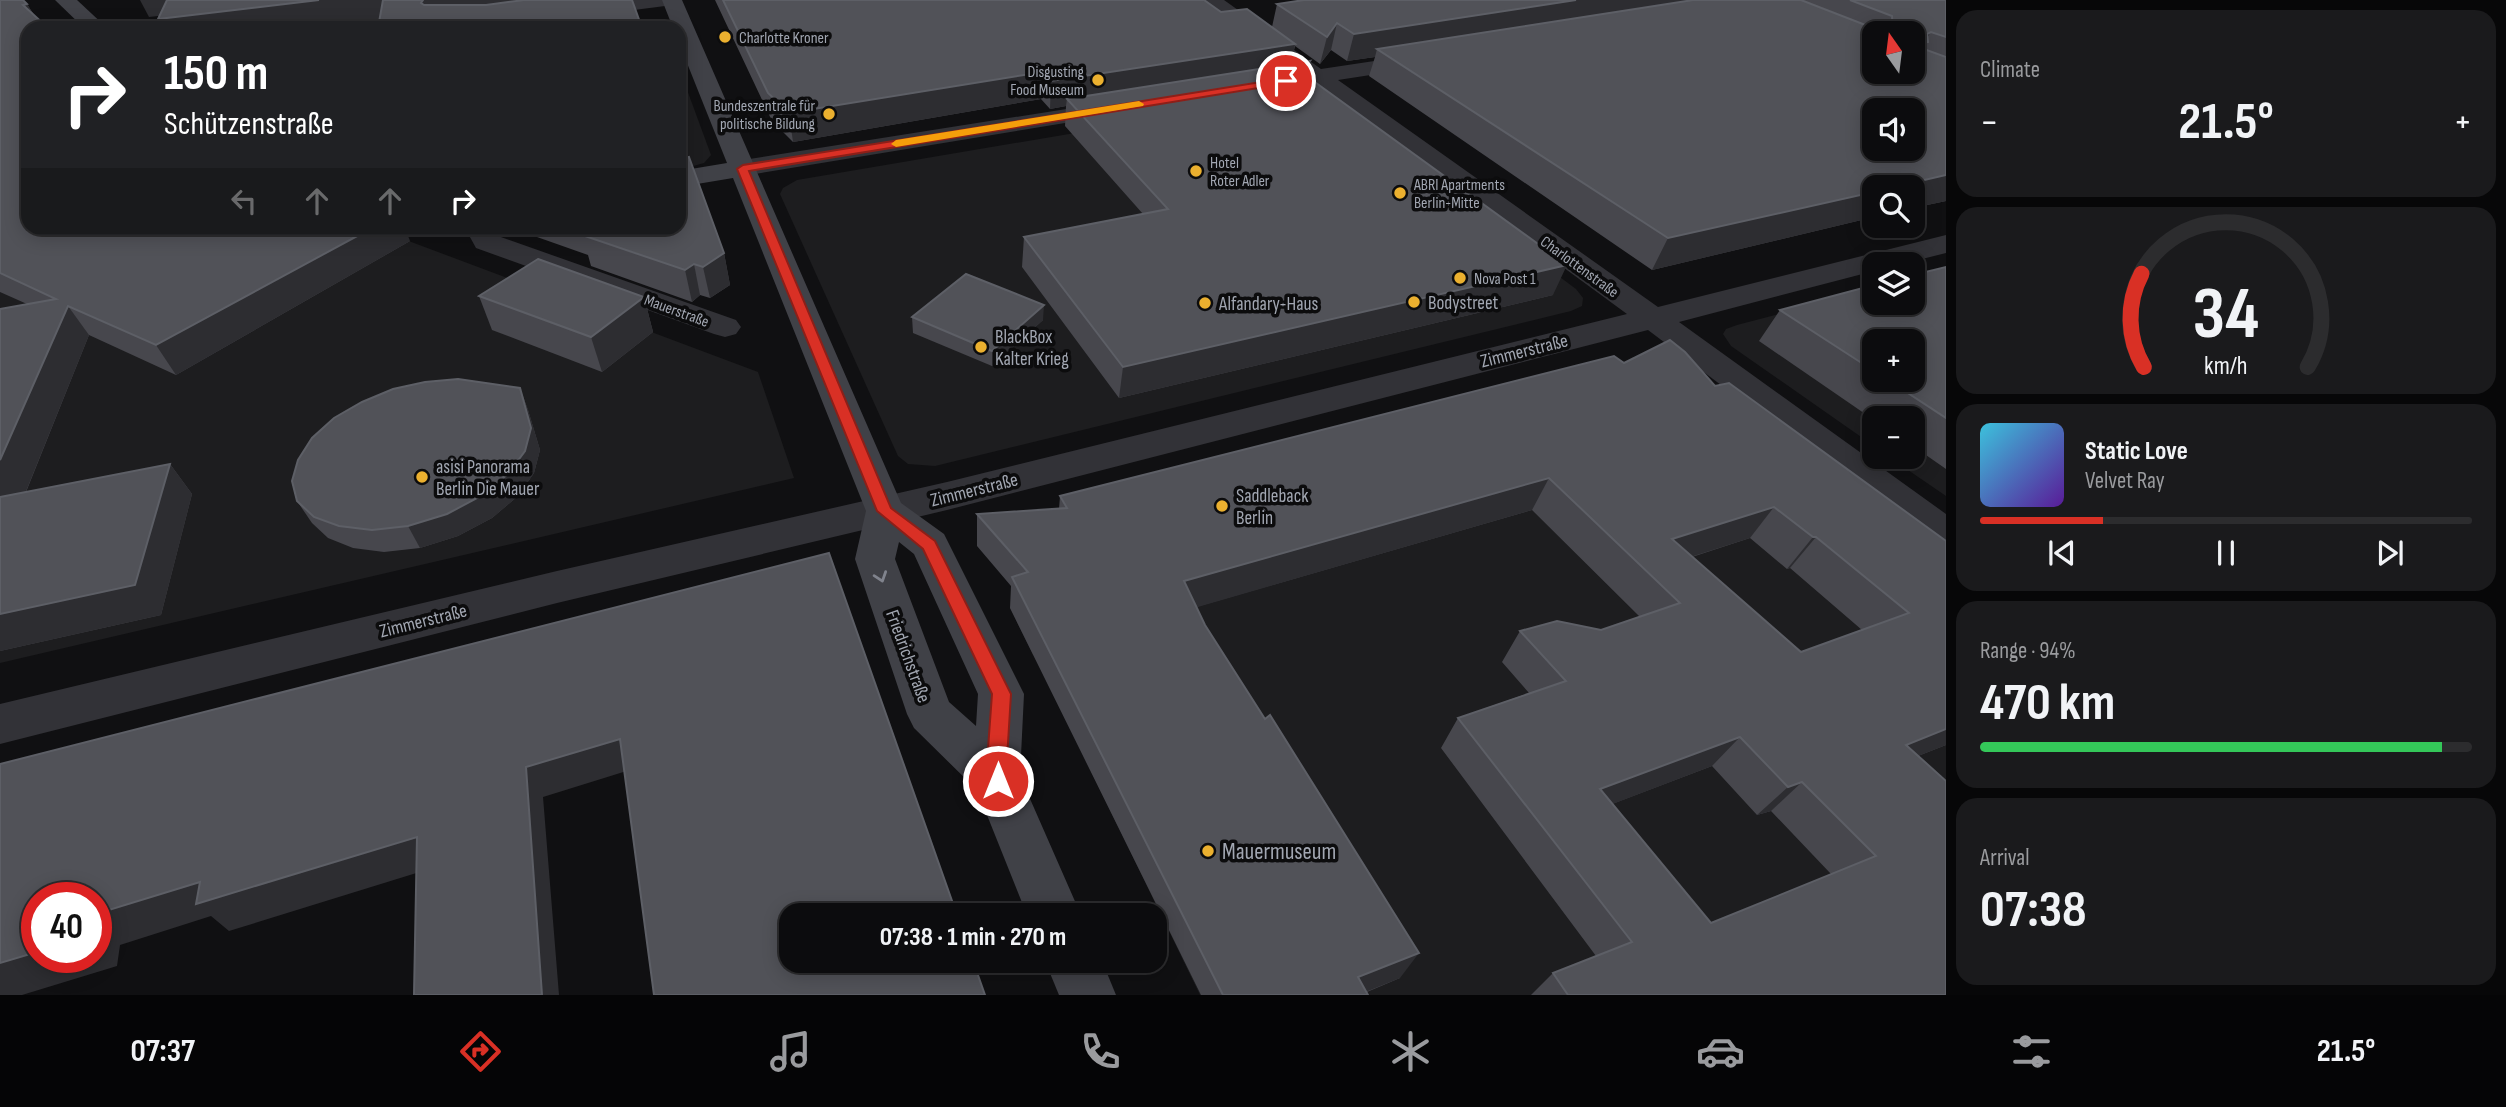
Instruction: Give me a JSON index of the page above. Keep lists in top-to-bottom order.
{
  "streets": {
    "street": [
      "Charlottenstraße",
      "Mauerstraße",
      "Zimmerstraße",
      "Friedrichstraße"
    ]
  },
  "crossings": [
    ["Charlottenstraße", "Zimmerstraße"],
    ["Zimmerstraße", "Friedrichstraße"]
  ],
  "places": [
    "Charlotte Kroner",
    "Disgusting Food Museum",
    "Bundeszentrale für politische Bildung",
    "Hotel Roter Adler",
    "ABRI Apartments Berlin-Mitte",
    "Nova Post 1",
    "Bodystreet",
    "Alfandary-Haus",
    "BlackBox Kalter Krieg",
    "asisi Panorama Berlin Die Mauer",
    "Saddleback Berlin",
    "Mauermuseum"
  ],
  "north": "top",
  "page": {
    "tile": [
      "Climate",
      ["Range · 94%", "470 km"],
      ["Arrival", "07:38"]
    ],
    "map_buttons": ["+", "−"],
    "turn": ["150 m", "Schützenstraße"],
    "heat": ["−", "21.5°", "+"],
    "song": ["Static Love", "Velvet Ray"],
    "limit": "40",
    "trip": "07:38 · 1 min · 270 m",
    "tabs": ["07:37", "21.5°"],
    "gauge": ["34", "km/h"]
  }
}
